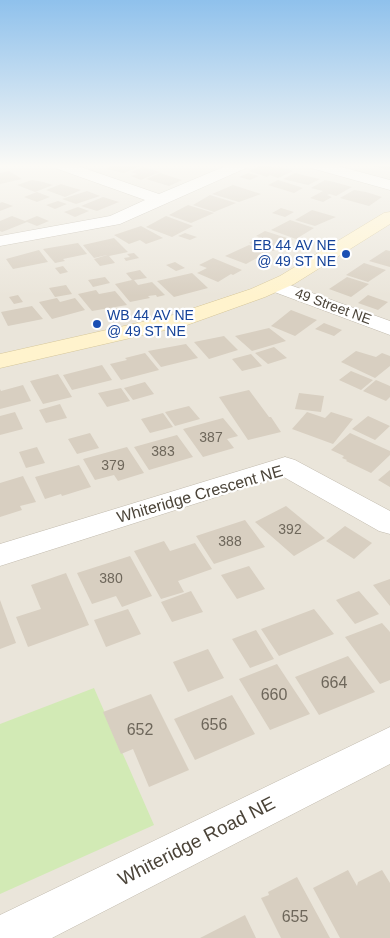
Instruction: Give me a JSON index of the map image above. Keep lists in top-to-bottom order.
{
  "streets": {
    "street": ["49 Street NE", "Whiteridge Crescent NE", "Whiteridge Road NE"]
  },
  "places": ["EB 44 AV NE @ 49 ST NE", "WB 44 AV NE @ 49 ST NE"],
  "house_numbers": [
    "387",
    "383",
    "379",
    "392",
    "388",
    "380",
    "664",
    "660",
    "656",
    "652",
    "655"
  ]
}
